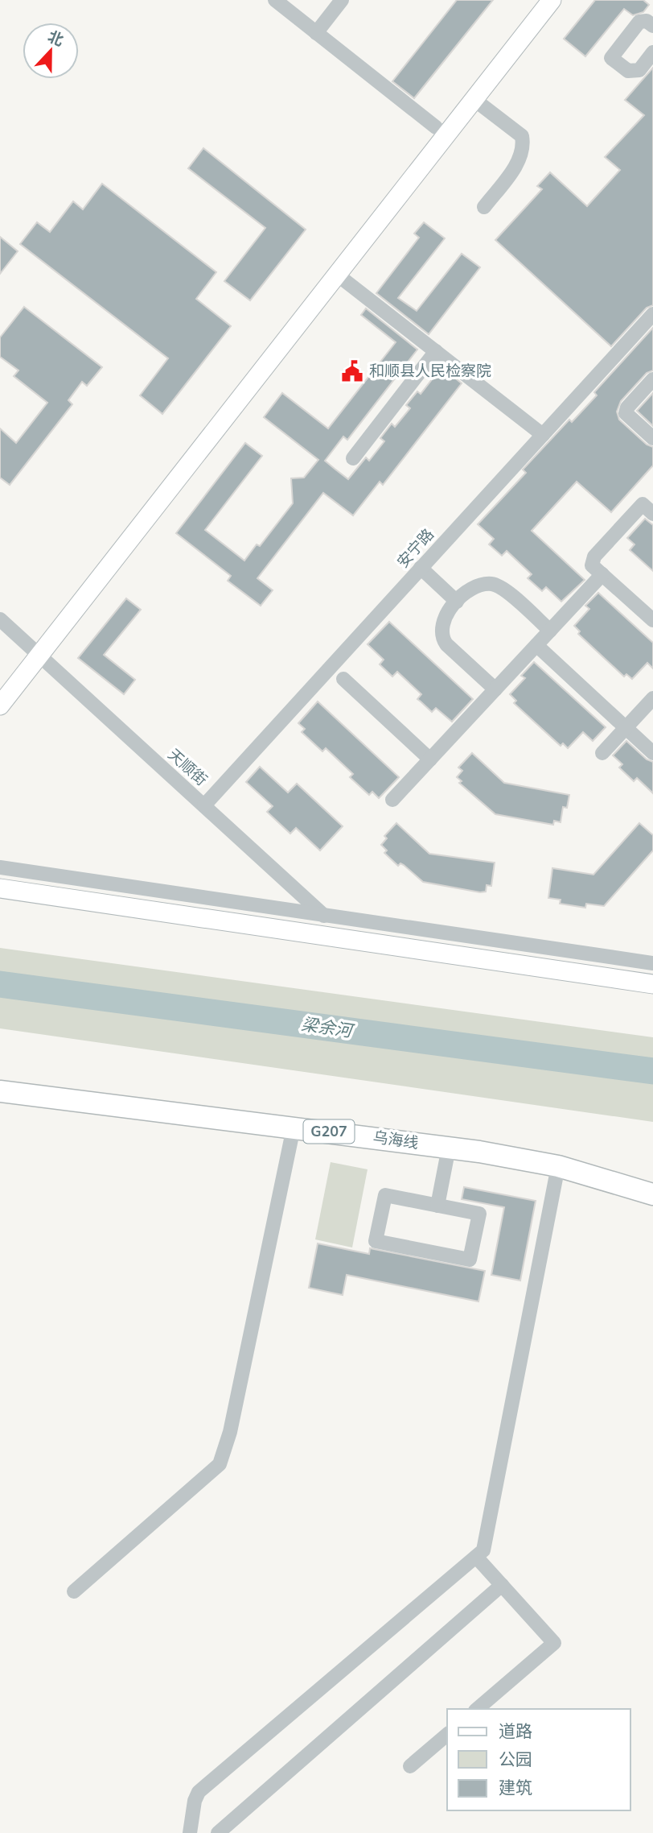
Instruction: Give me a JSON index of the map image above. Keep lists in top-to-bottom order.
{
  "streets": {
    "highway": ["G207", "乌海线"],
    "street": ["安宁路", "天顺街"]
  },
  "crossings": [
    ["安宁路", "天顺街"]
  ],
  "water": ["梁余河"],
  "places": {
    "public building": ["和顺县人民检察院"]
  },
  "legend": ["道路", "公园", "建筑"],
  "north": "top"
}
